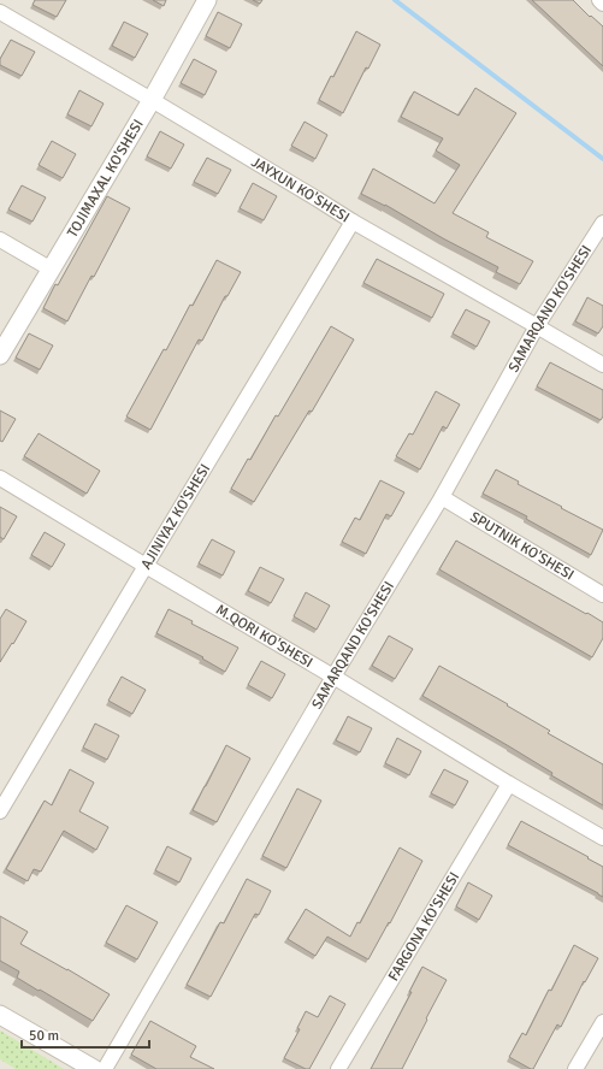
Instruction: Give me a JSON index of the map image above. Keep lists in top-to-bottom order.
{
  "streets": {
    "street": [
      "TOJIMAXAL KO'SHESI",
      "JAYXUN KO'SHESI",
      "SAMARQAND KO'SHESI",
      "AJINIYAZ KO'SHESI",
      "SPUTNIK KO'SHESI",
      "M.QORI KO'SHESI",
      "FARGONA KO'SHESI"
    ]
  },
  "crossings": [
    ["TOJIMAXAL KO'SHESI", "JAYXUN KO'SHESI"],
    ["JAYXUN KO'SHESI", "SAMARQAND KO'SHESI"],
    ["JAYXUN KO'SHESI", "AJINIYAZ KO'SHESI"],
    ["SAMARQAND KO'SHESI", "SPUTNIK KO'SHESI"],
    ["SAMARQAND KO'SHESI", "M.QORI KO'SHESI"],
    ["AJINIYAZ KO'SHESI", "M.QORI KO'SHESI"],
    ["M.QORI KO'SHESI", "FARGONA KO'SHESI"]
  ],
  "scale_bar": "50 m"
}
